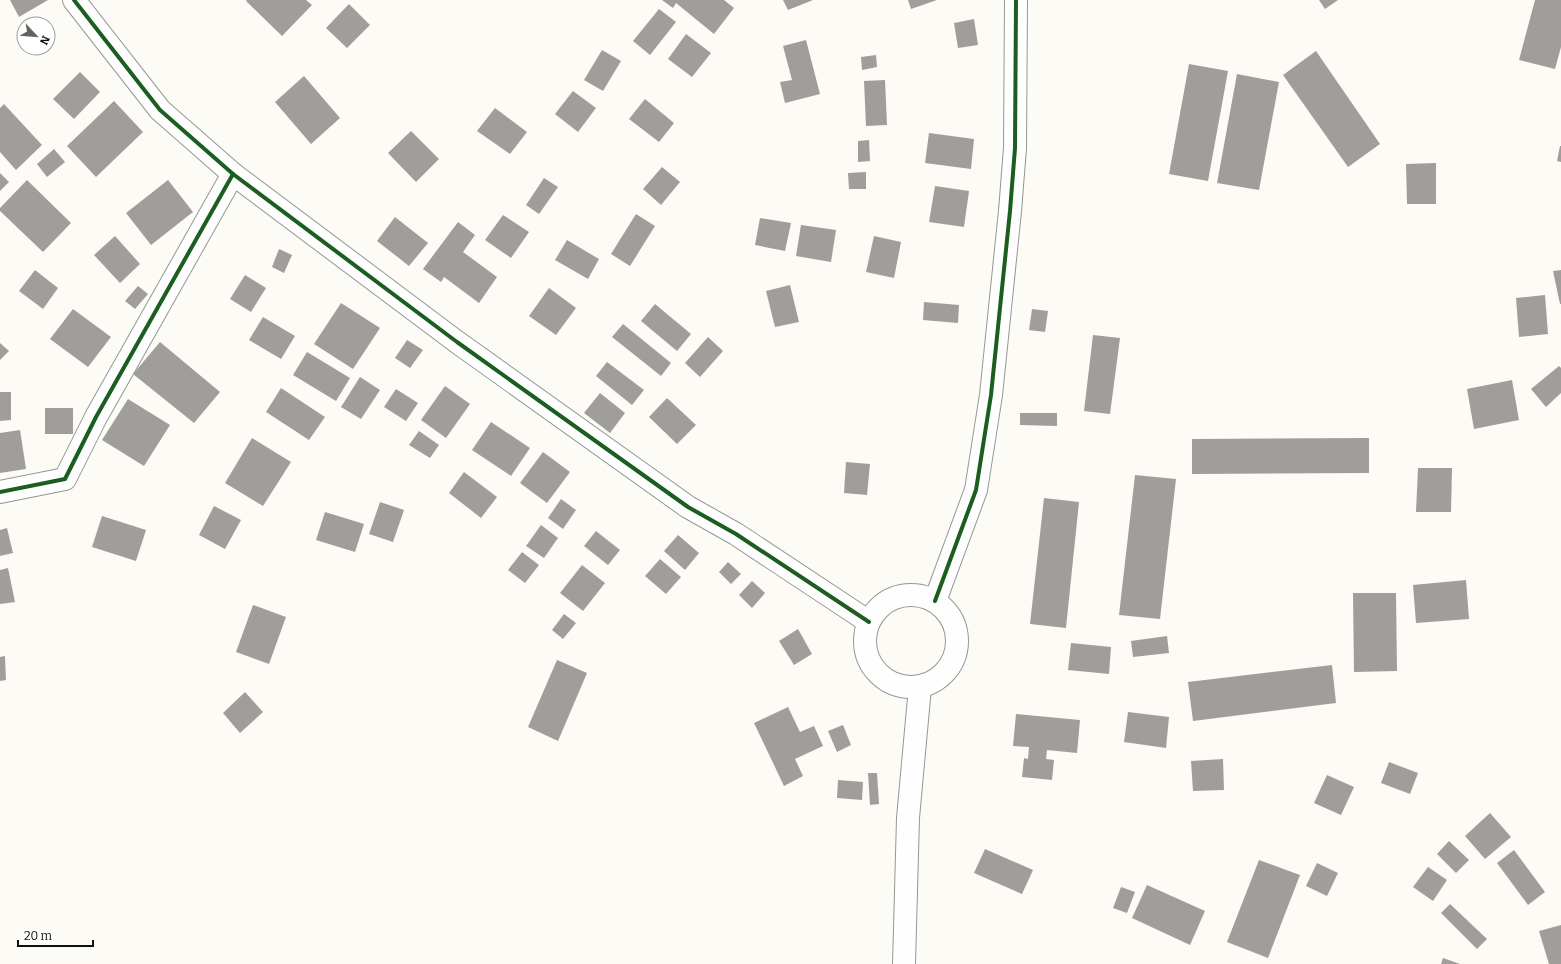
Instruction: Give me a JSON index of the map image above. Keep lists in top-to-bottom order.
{
  "scale_bar": "20 m",
  "north": "bottom right"
}
